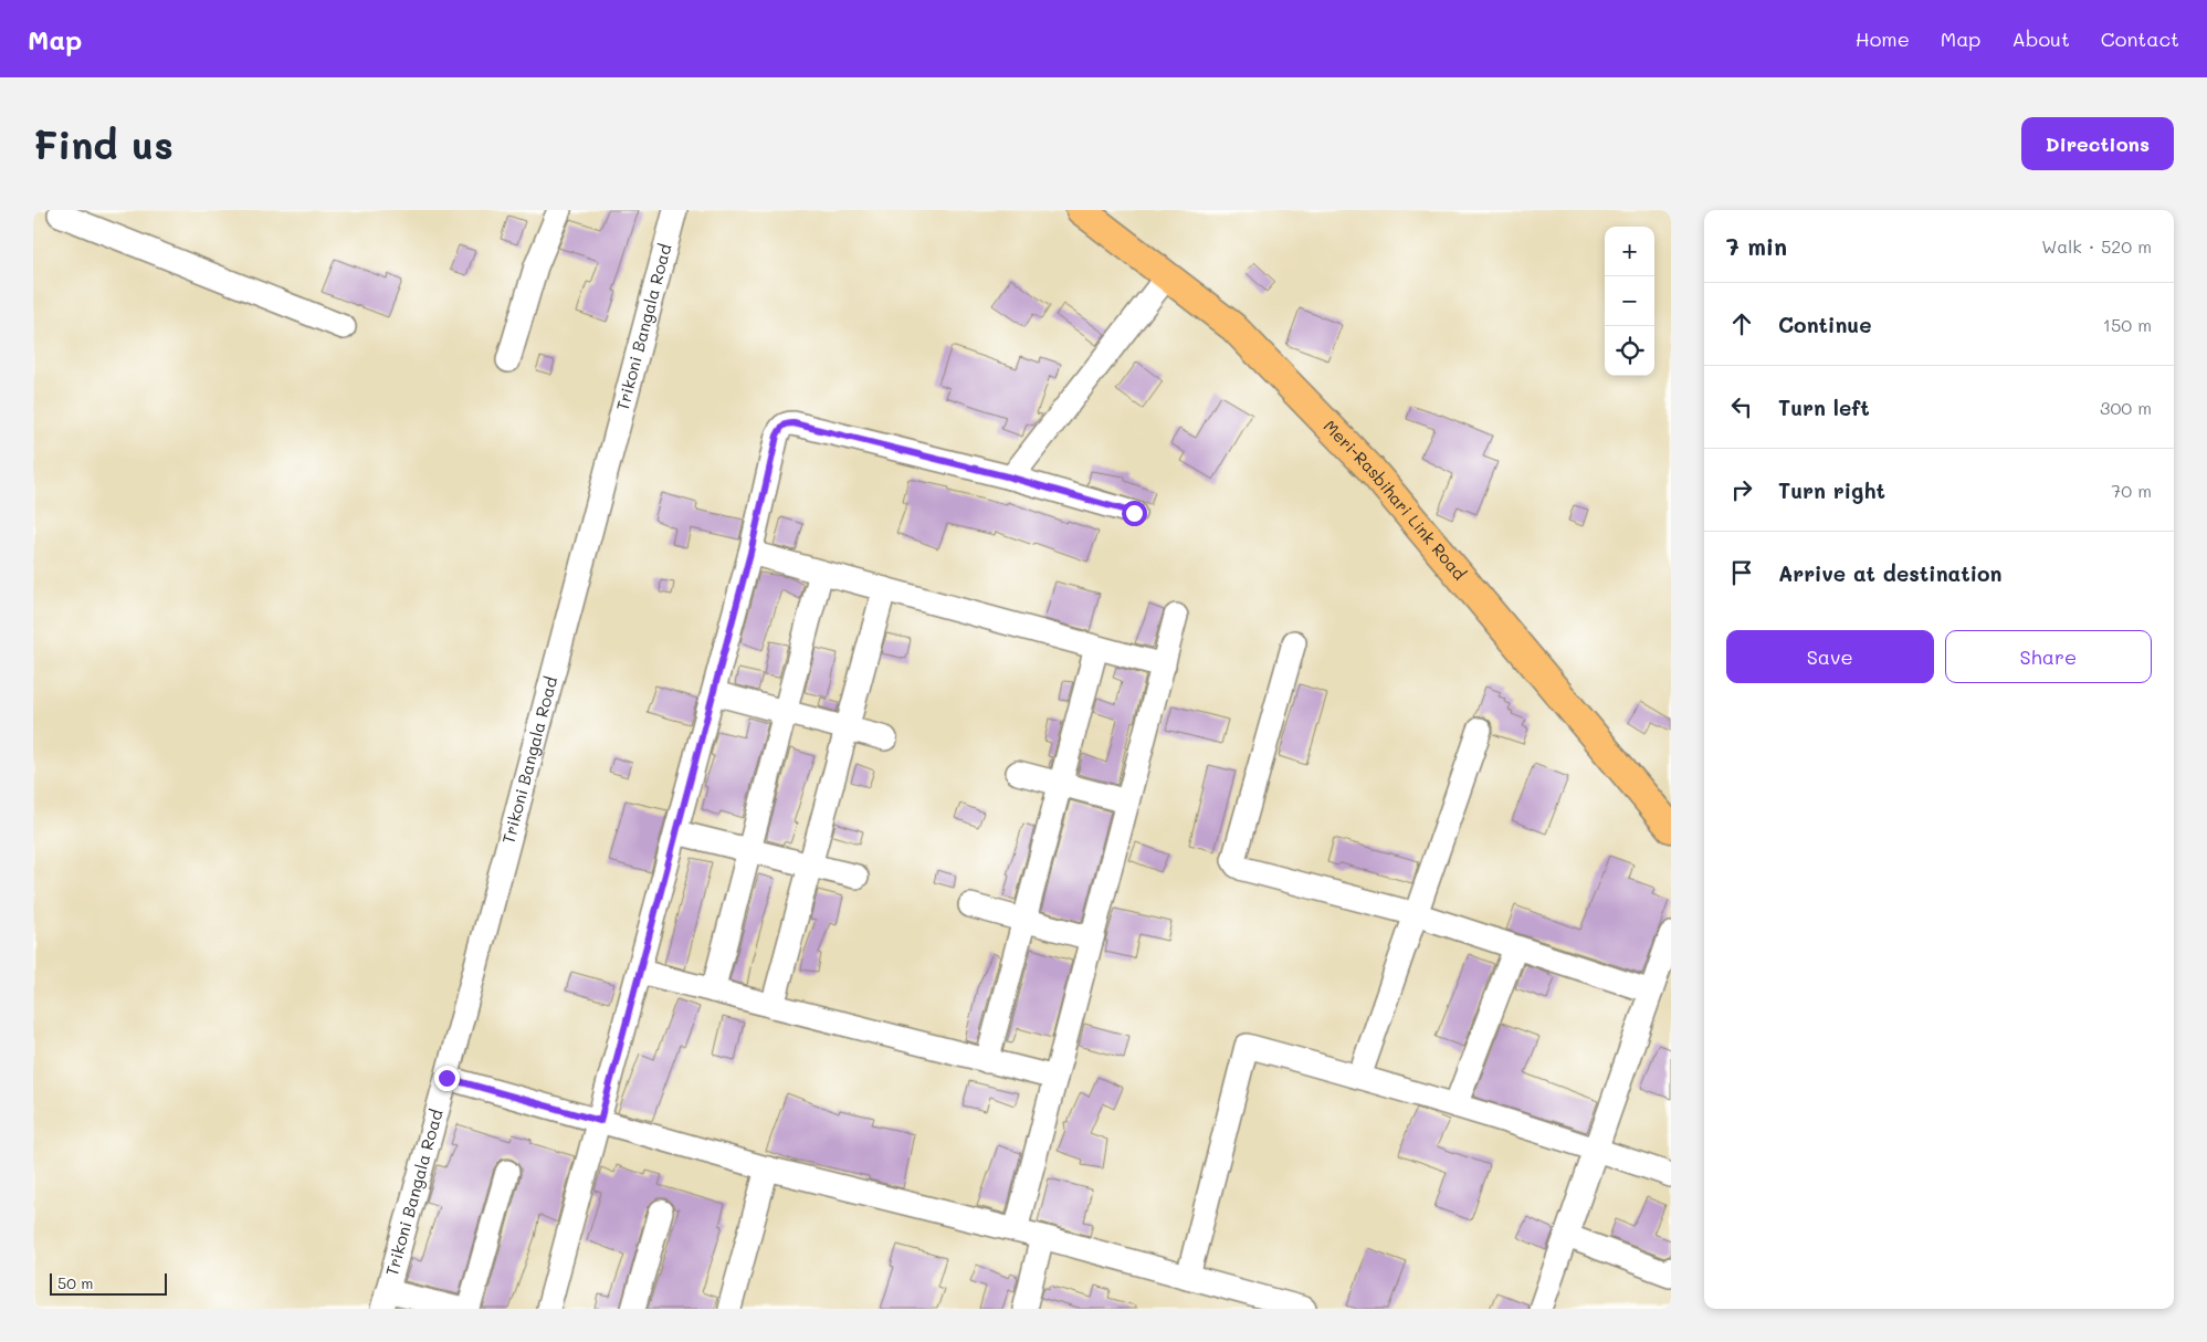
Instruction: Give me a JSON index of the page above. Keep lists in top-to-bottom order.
{
  "streets": {
    "main road": ["Meri-Rasbihari Link Road"],
    "street": ["Trikoni Bangala Road"]
  },
  "scale_bar": "50 m",
  "page": {
    "header": "Map",
    "nav": [
      "Home",
      "Map",
      "About",
      "Contact"
    ],
    "buttons": [
      "Directions",
      ["Save", "Share"]
    ],
    "title": "Find us",
    "heading": ["7 min", "Walk · 520 m"],
    "map_buttons": ["+", "−"],
    "list": [
      ["Continue", "150 m"],
      ["Turn left", "300 m"],
      ["Turn right", "70 m"],
      "Arrive at destination"
    ],
    "scale": "50 m"
  }
}
